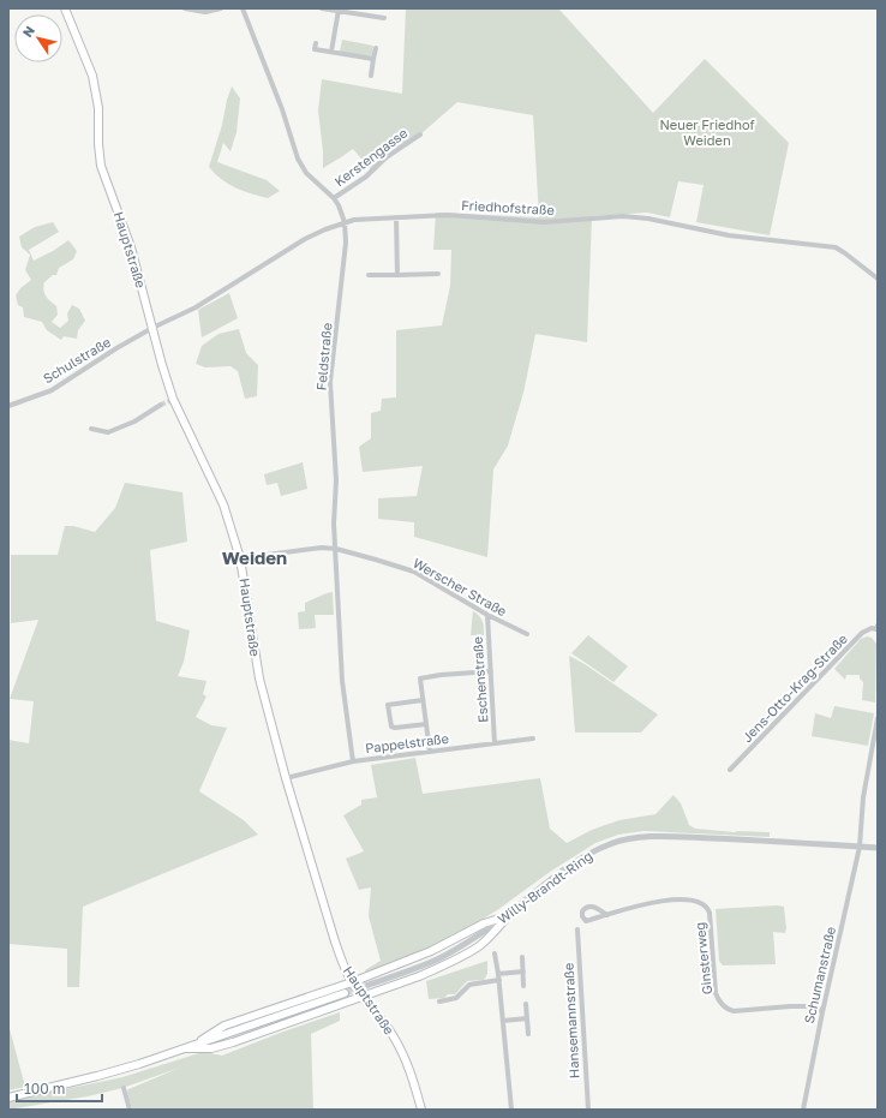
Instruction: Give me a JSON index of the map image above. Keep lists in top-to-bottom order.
{
  "streets": {
    "main road": ["Hauptstraße"],
    "street": [
      "Kerstengasse",
      "Friedhofstraße",
      "Feldstraße",
      "Schulstraße",
      "Werscher Straße",
      "Eschenstraße",
      "Jens-Otto-Krag-Straße",
      "Pappelstraße",
      "Willy-Brandt-Ring",
      "Ginsterweg",
      "Schumanstraße",
      "Hansemannstraße"
    ]
  },
  "crossings": [
    ["Kerstengasse", "Feldstraße"],
    ["Friedhofstraße", "Hauptstraße"],
    ["Friedhofstraße", "Feldstraße"],
    ["Friedhofstraße", "Schulstraße"],
    ["Hauptstraße", "Schulstraße"],
    ["Hauptstraße", "Werscher Straße"],
    ["Hauptstraße", "Pappelstraße"],
    ["Feldstraße", "Werscher Straße"],
    ["Feldstraße", "Pappelstraße"],
    ["Werscher Straße", "Eschenstraße"],
    ["Eschenstraße", "Pappelstraße"],
    ["Willy-Brandt-Ring", "Schumanstraße"],
    ["Ginsterweg", "Schumanstraße"]
  ],
  "districts": ["Weiden"],
  "parks": ["Neuer Friedhof Weiden"],
  "scale_bar": "100 m",
  "north": "top left"
}
